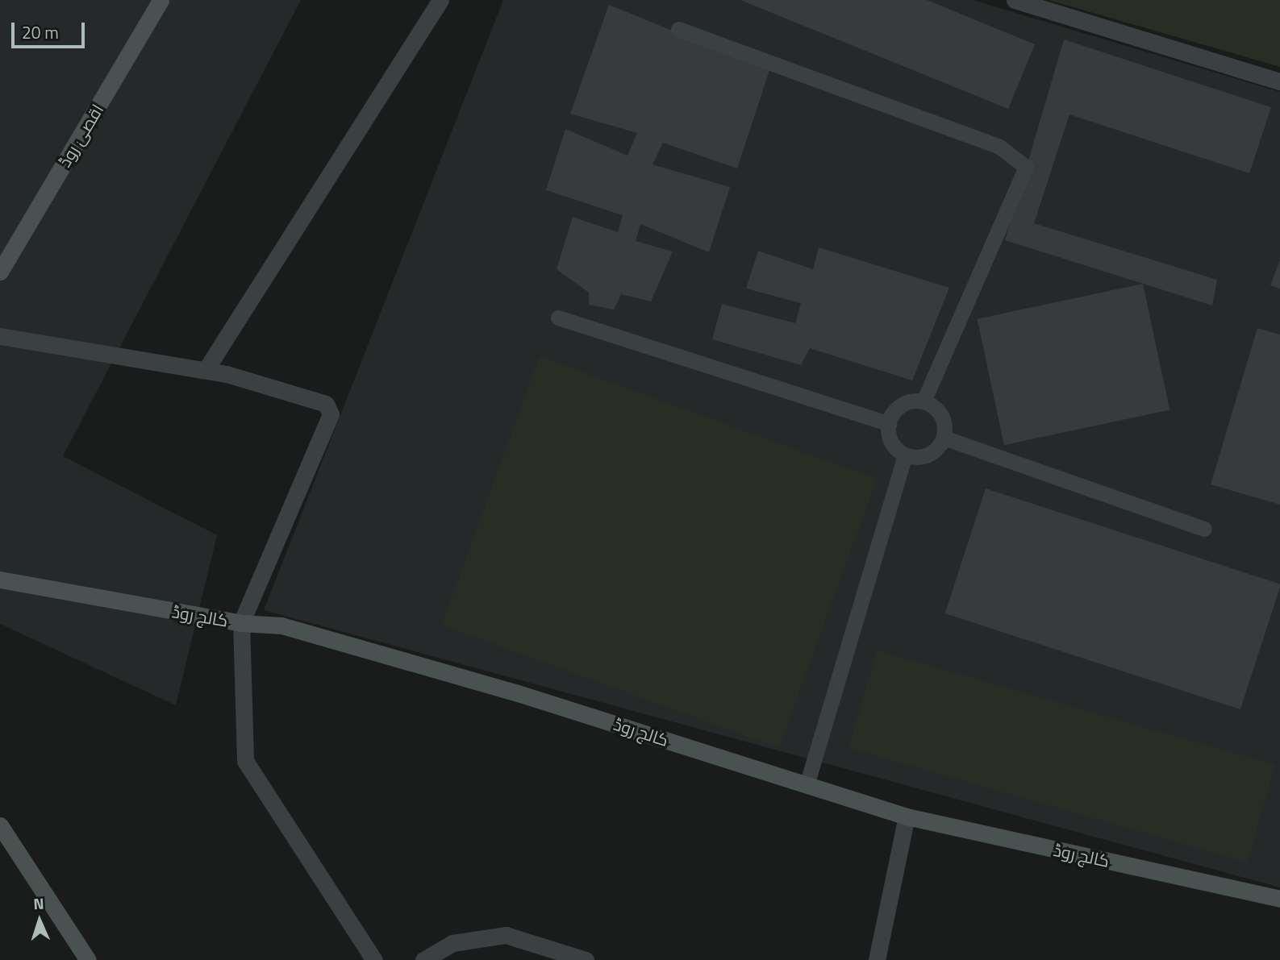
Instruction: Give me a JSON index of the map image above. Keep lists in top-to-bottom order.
{
  "streets": {
    "main road": ["اقصیٰ روڈ", "کالج روڈ"]
  },
  "scale_bar": "20 m",
  "north": "top"
}
